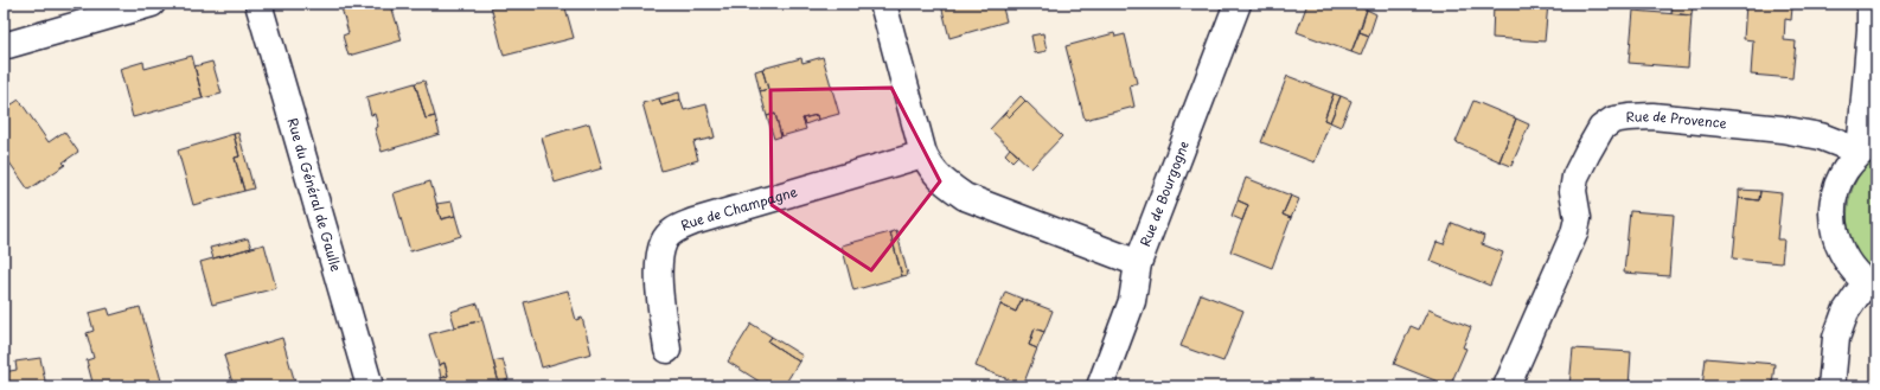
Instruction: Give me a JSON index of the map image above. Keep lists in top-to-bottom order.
{
  "streets": {
    "street": [
      "Rue de Provence",
      "Rue du Général de Gaulle",
      "Rue de Bourgogne",
      "Rue de Champagne"
    ]
  }
}
